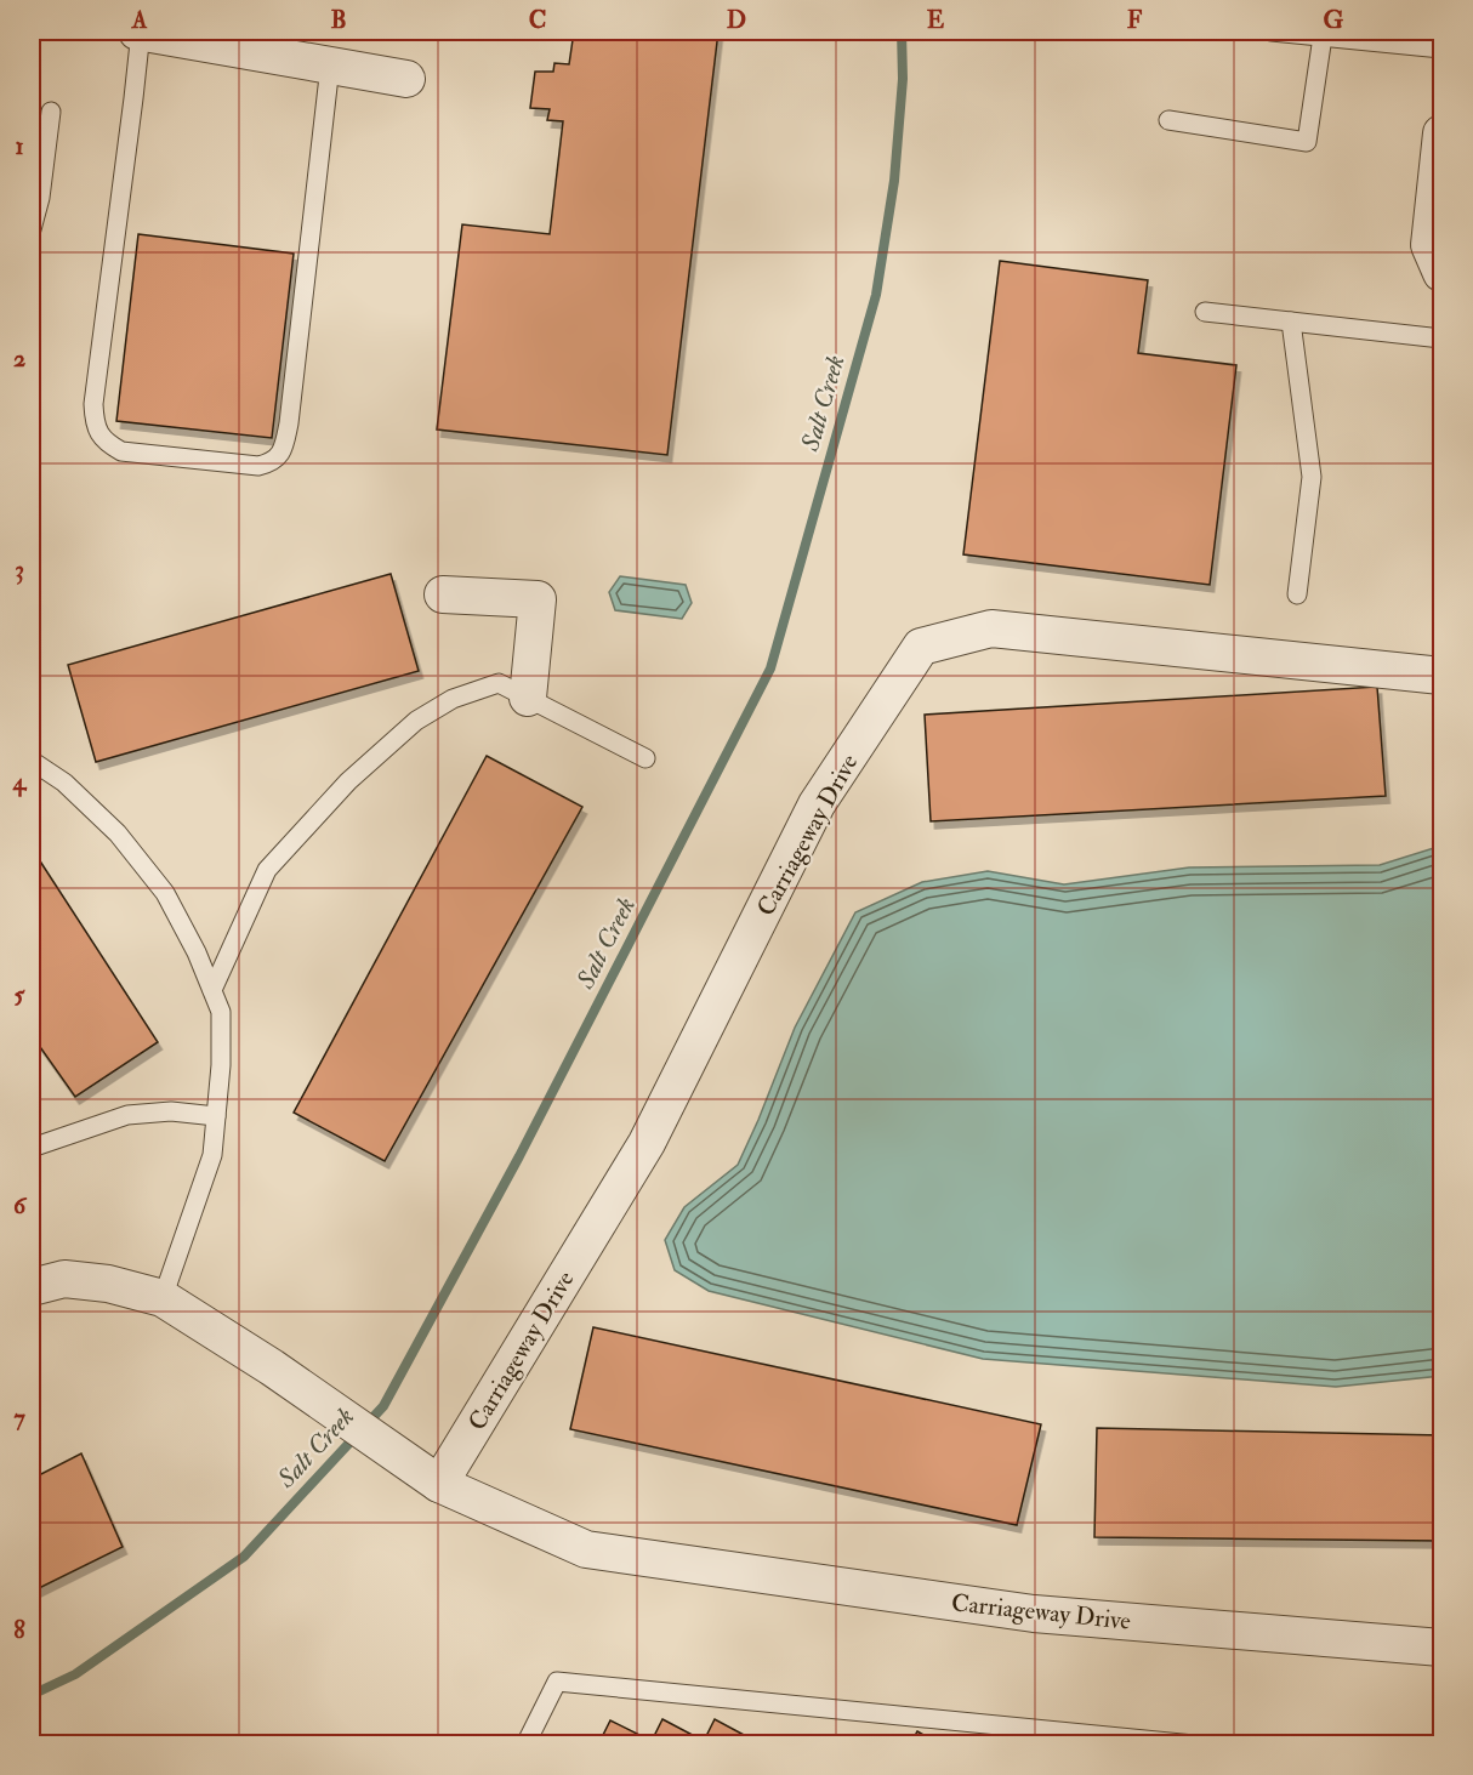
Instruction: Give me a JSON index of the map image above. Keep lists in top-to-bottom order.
{
  "streets": {
    "street": ["Carriageway Drive"]
  },
  "water": ["Salt Creek"],
  "grid": {
    "columns": [
      "A",
      "B",
      "C",
      "D",
      "E",
      "F",
      "G"
    ],
    "rows": [
      "1",
      "2",
      "3",
      "4",
      "5",
      "6",
      "7",
      "8"
    ]
  }
}
